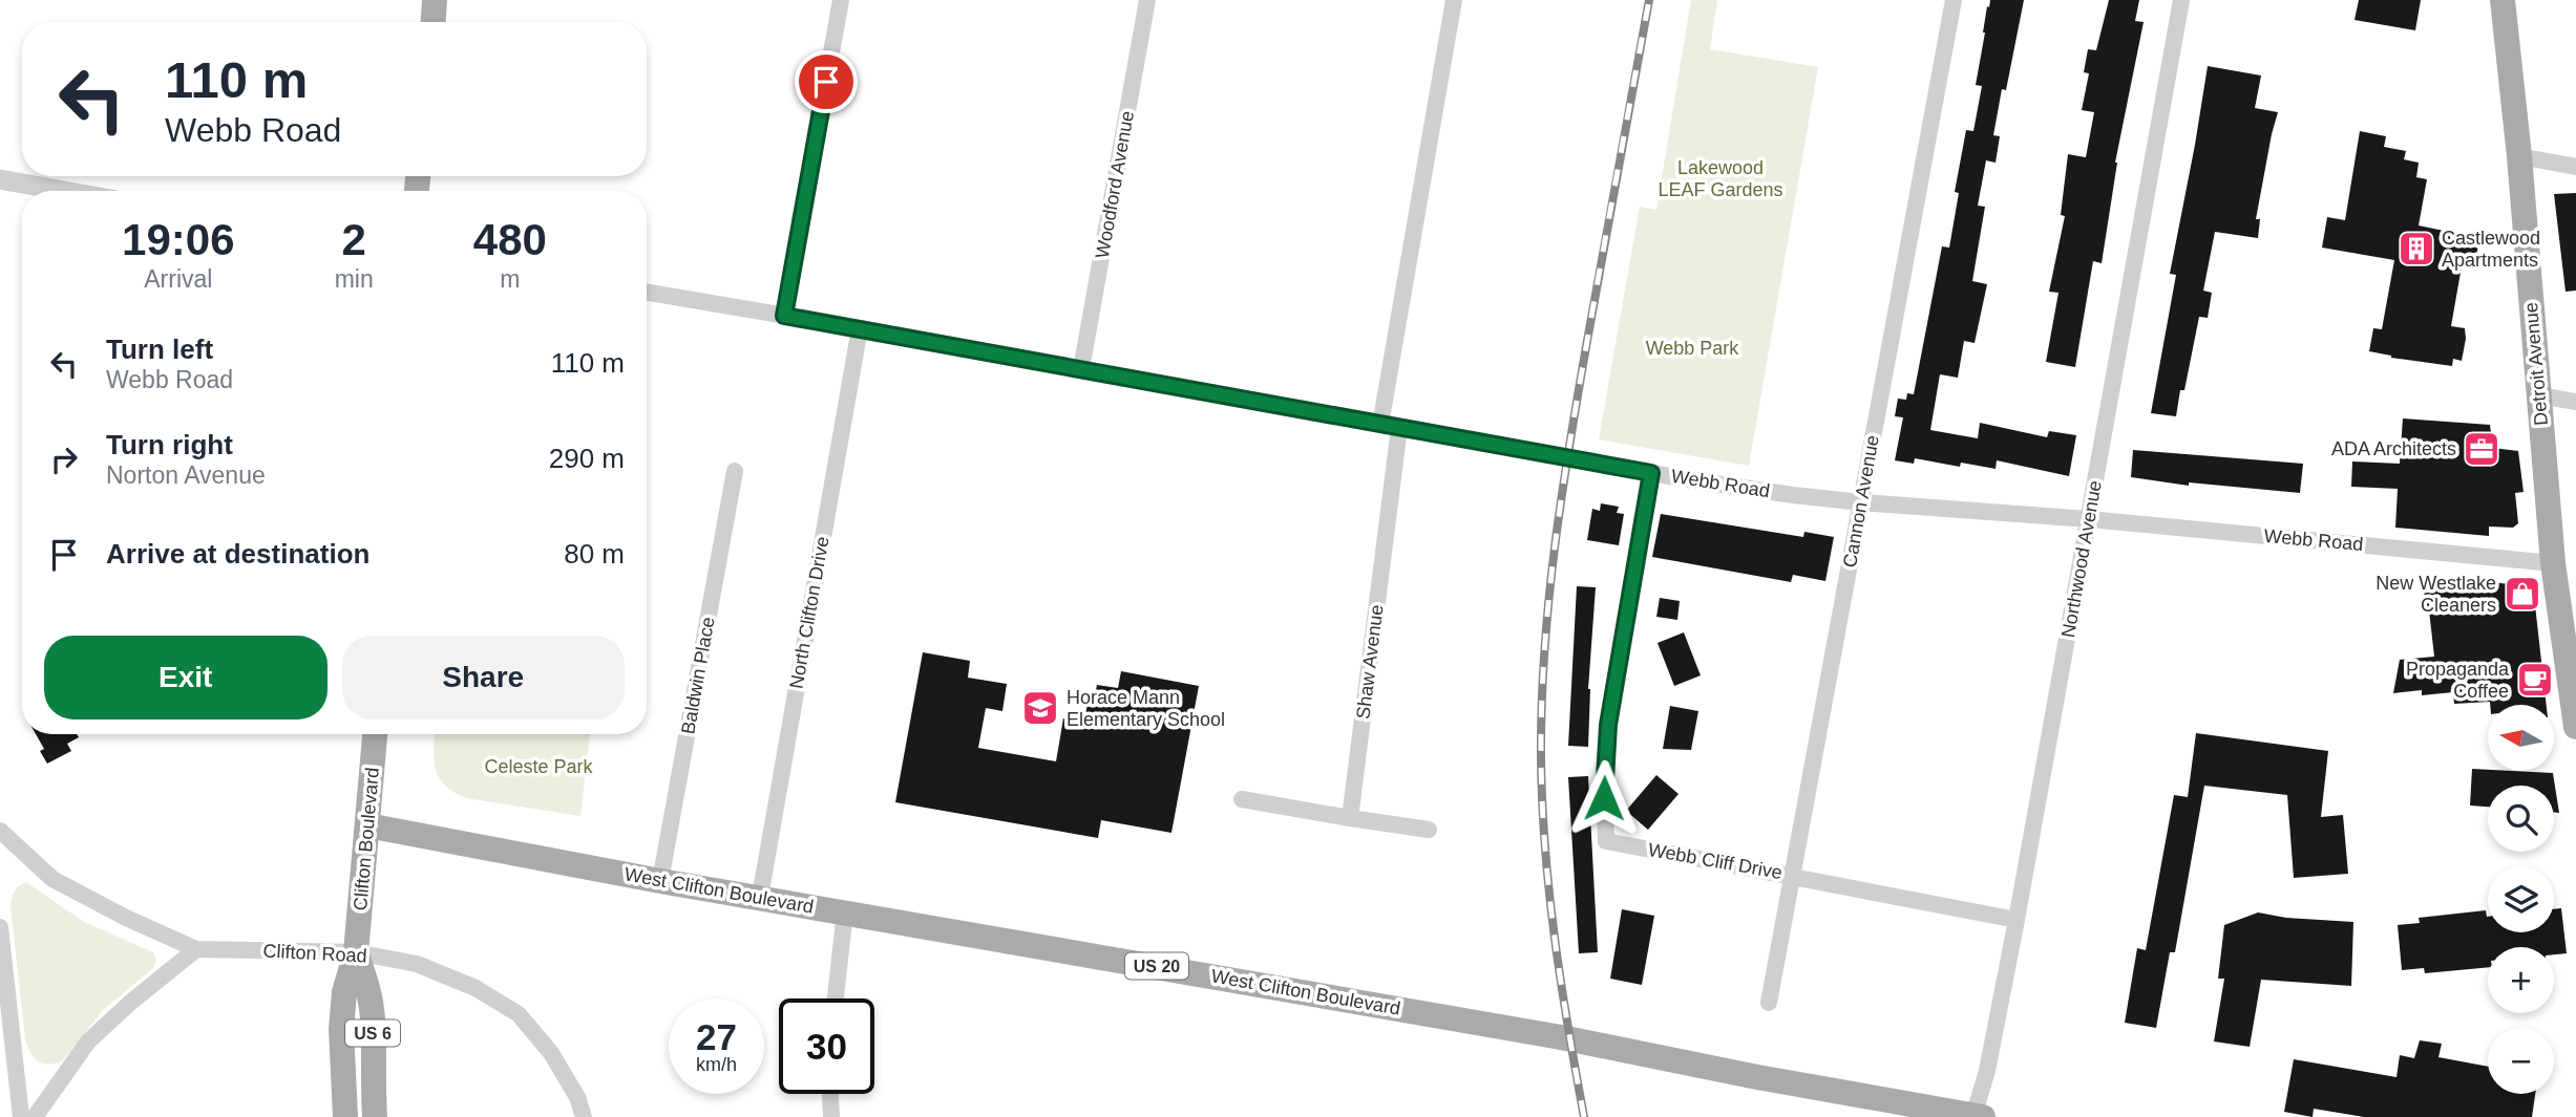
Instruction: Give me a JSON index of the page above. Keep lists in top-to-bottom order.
{
  "streets": {
    "main road": [
      "Detroit Avenue",
      "Clifton Boulevard",
      "West Clifton Boulevard",
      "US 20",
      "US 6"
    ],
    "street": [
      "Woodford Avenue",
      "Webb Road",
      "Cannon Avenue",
      "Northwood Avenue",
      "North Clifton Drive",
      "Shaw Avenue",
      "Baldwin Place",
      "Webb Cliff Drive",
      "Clifton Road"
    ]
  },
  "crossings": [
    ["Woodford Avenue", "Webb Road"],
    ["Detroit Avenue", "Webb Road"],
    ["Webb Road", "Cannon Avenue"],
    ["Webb Road", "Northwood Avenue"],
    ["Webb Road", "North Clifton Drive"],
    ["Webb Road", "Shaw Avenue"],
    ["Webb Road", "Webb Cliff Drive"],
    ["Cannon Avenue", "Webb Cliff Drive"],
    ["Northwood Avenue", "Webb Cliff Drive"],
    ["Northwood Avenue", "West Clifton Boulevard"],
    ["North Clifton Drive", "West Clifton Boulevard"],
    ["Baldwin Place", "West Clifton Boulevard"],
    ["Clifton Boulevard", "West Clifton Boulevard"],
    ["Clifton Boulevard", "Clifton Road"]
  ],
  "parks": ["Lakewood LEAF Gardens", "Webb Park", "Celeste Park"],
  "places": {
    "building": ["Castlewood Apartments"],
    "office": ["ADA Architects"],
    "shop": ["New Westlake Cleaners"],
    "cafe": ["Propaganda Coffee"],
    "school or university": ["Horace Mann Elementary School"]
  },
  "north": "left",
  "page": {
    "turn": ["110 m", "Webb Road"],
    "eta": [
      "19:06",
      "Arrival",
      "2",
      "min",
      "480",
      "m"
    ],
    "list": [
      {
        "name": "Turn left",
        "note": "Webb Road",
        "value": "110 m"
      },
      {
        "name": "Turn right",
        "note": "Norton Avenue",
        "value": "290 m"
      },
      {
        "name": "Arrive at destination",
        "value": "80 m"
      }
    ],
    "buttons": ["Exit", "Share"],
    "map_buttons": ["+", "−"],
    "speed": "27 km/h",
    "limit": "30"
  }
}
